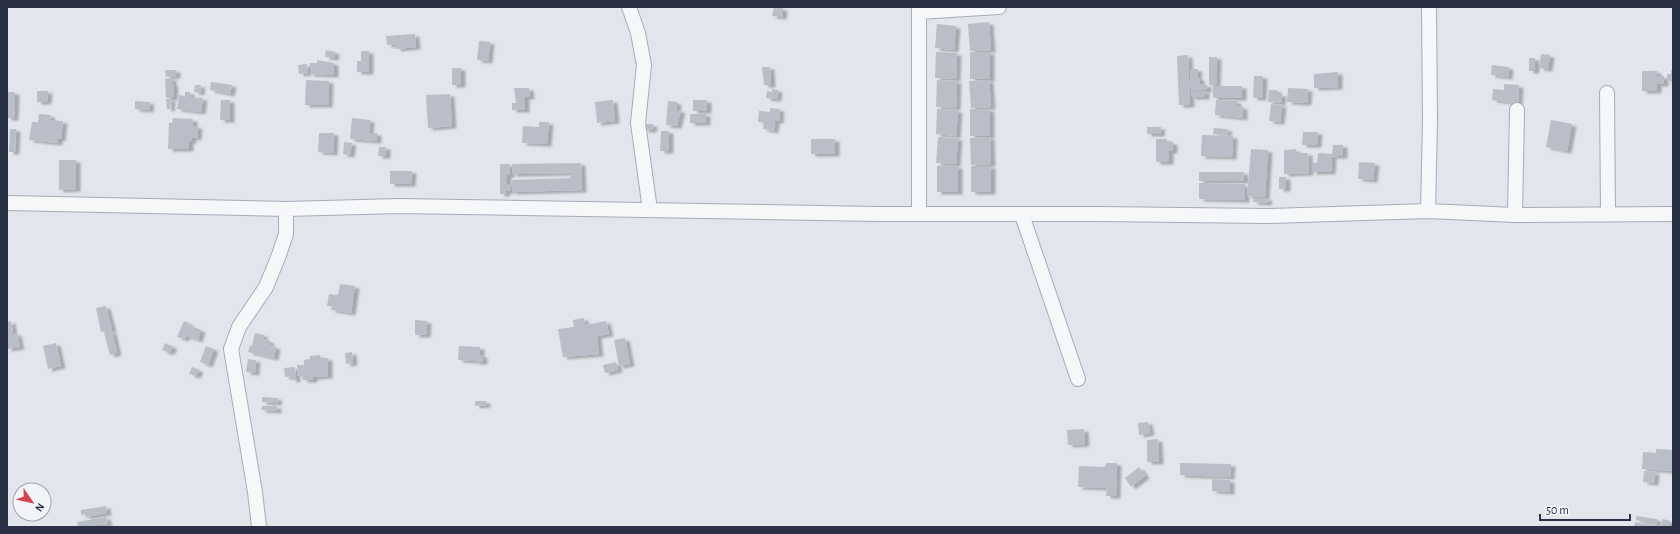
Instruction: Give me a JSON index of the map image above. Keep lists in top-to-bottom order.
{
  "scale_bar": "50 m",
  "north": "bottom right"
}
